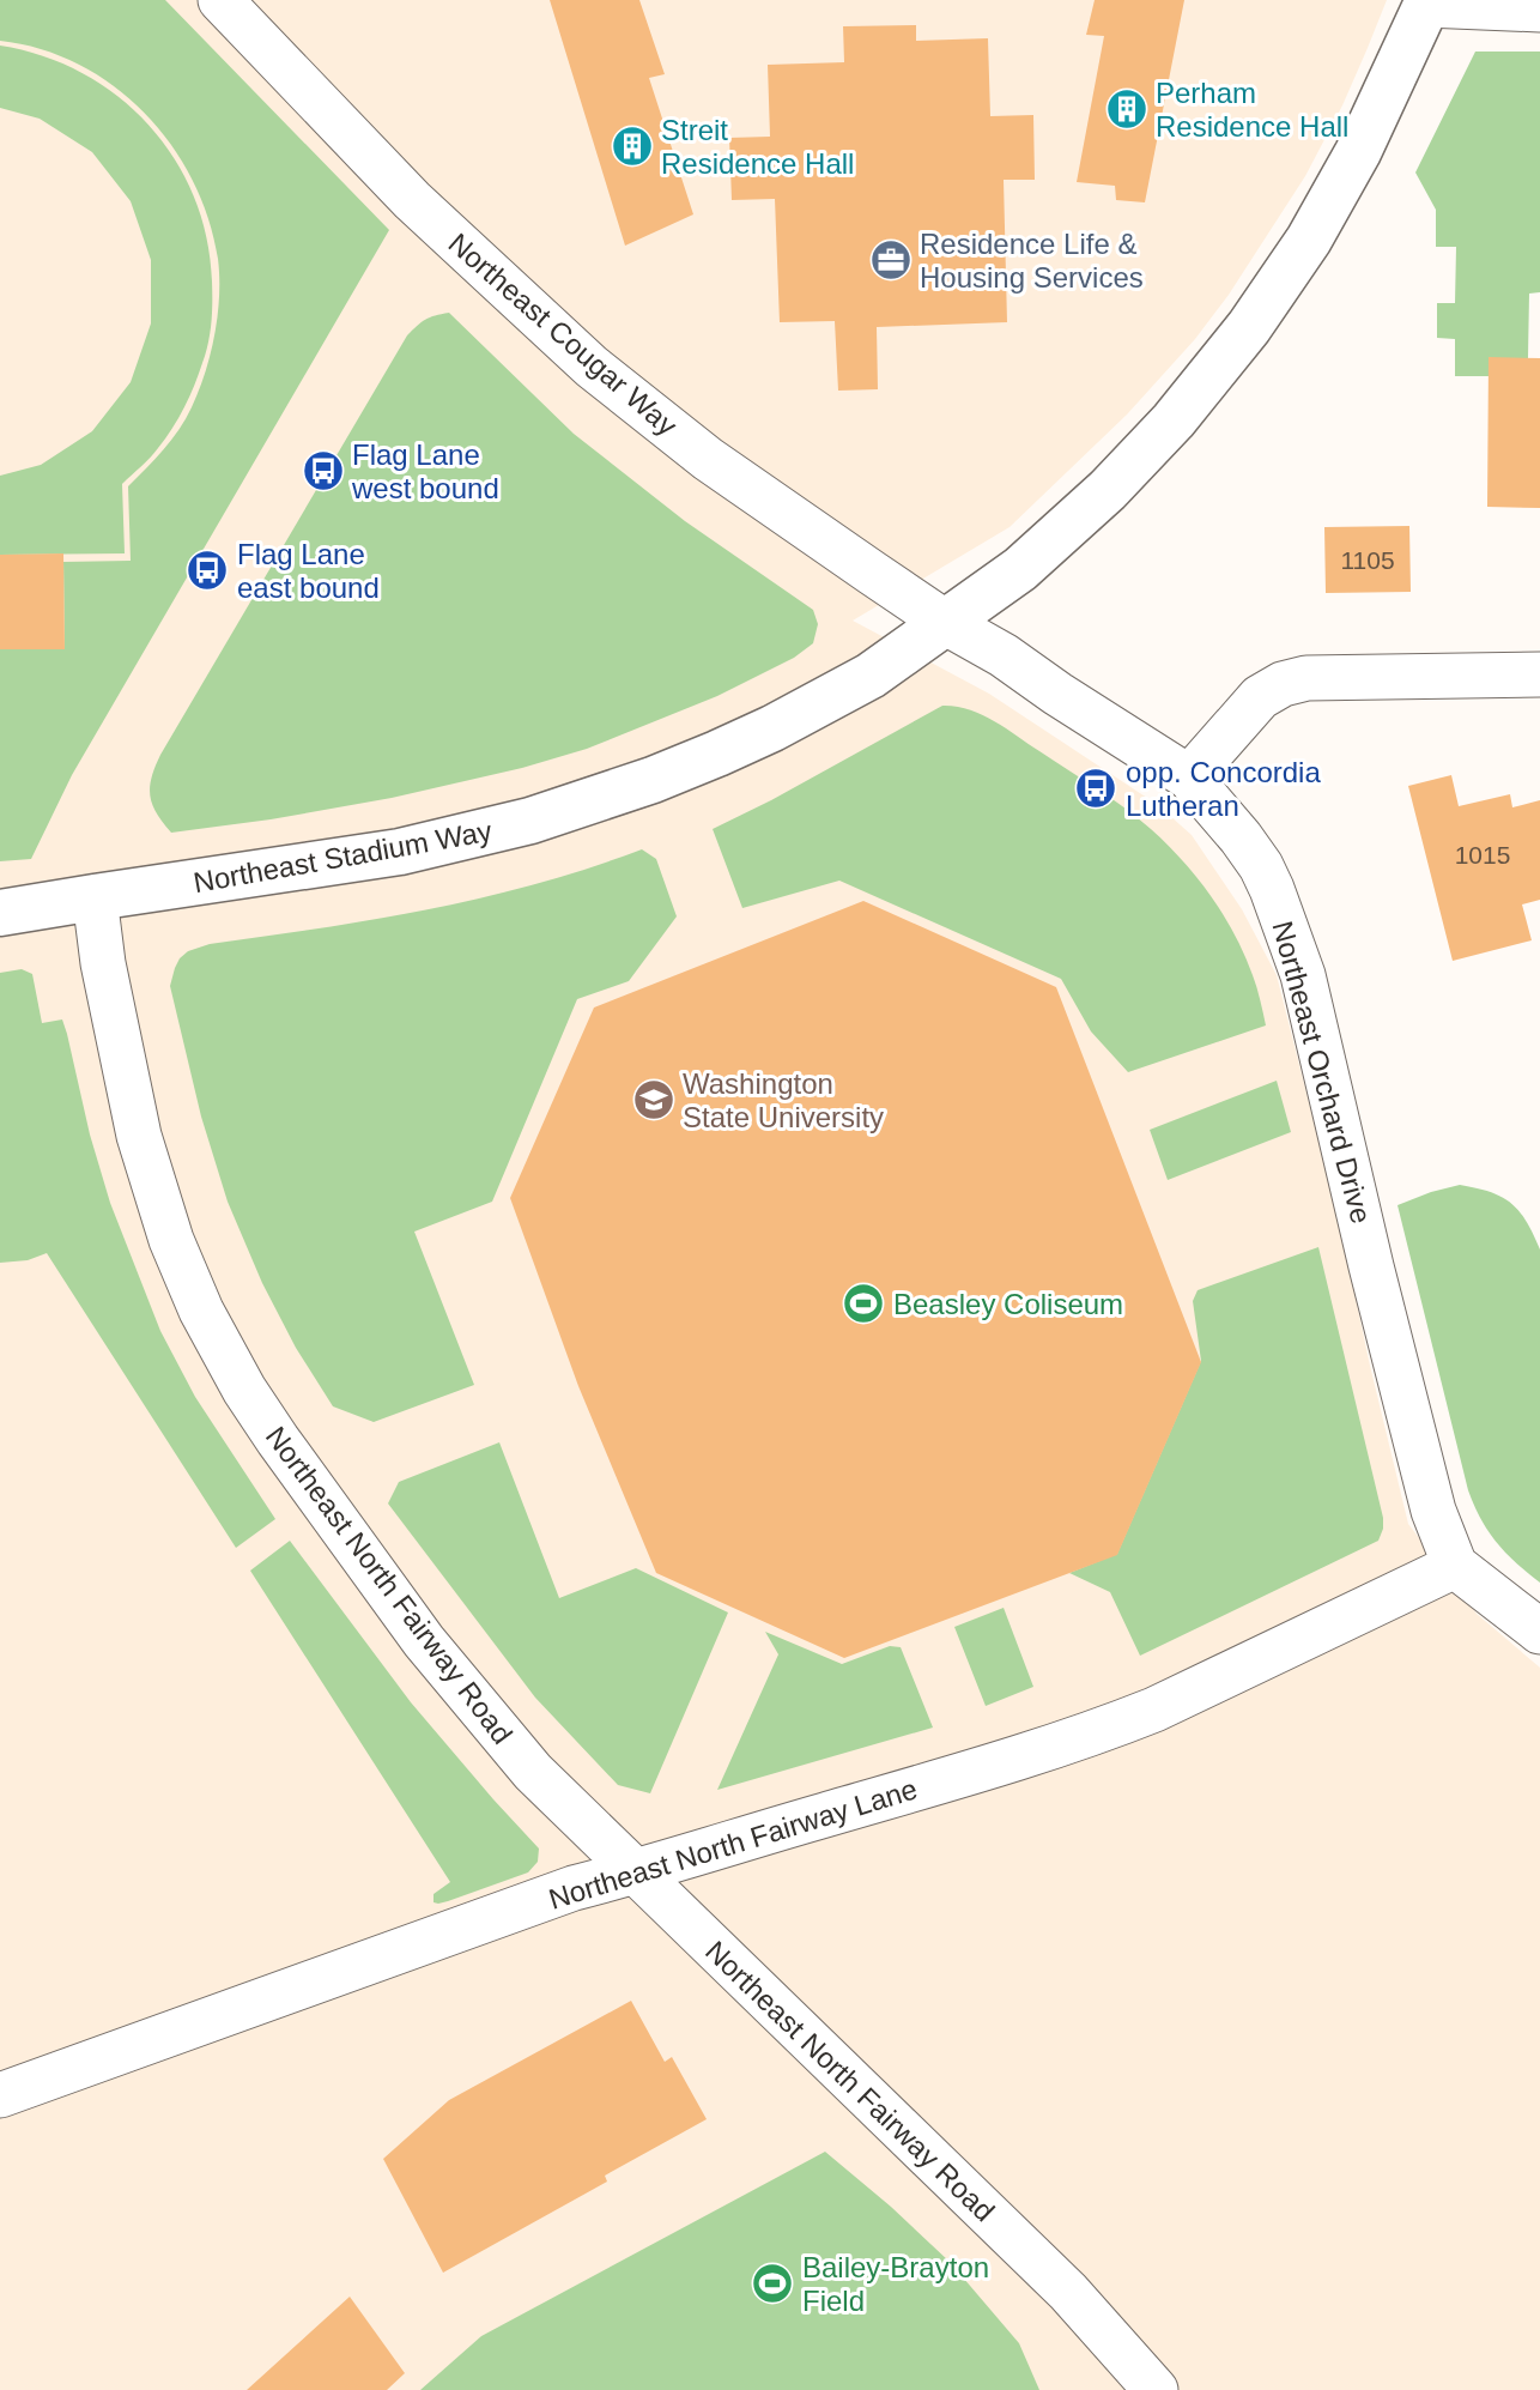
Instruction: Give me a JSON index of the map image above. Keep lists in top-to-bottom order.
{
  "streets": {
    "main road": ["Northeast Stadium Way"],
    "street": [
      "Northeast Cougar Way",
      "Northeast Orchard Drive",
      "Northeast North Fairway Road",
      "Northeast North Fairway Lane"
    ]
  },
  "crossings": [
    ["Northeast Cougar Way", "Northeast Stadium Way"],
    ["Northeast Cougar Way", "Northeast Orchard Drive"],
    ["Northeast Stadium Way", "Northeast Orchard Drive"],
    ["Northeast Stadium Way", "Northeast North Fairway Road"],
    ["Northeast Orchard Drive", "Northeast North Fairway Lane"],
    ["Northeast North Fairway Road", "Northeast North Fairway Lane"]
  ],
  "places": {
    "building": ["Perham Residence Hall", "Streit Residence Hall"],
    "office": ["Residence Life & Housing Services"],
    "bus stop": ["Flag Lane west bound", "Flag Lane east bound", "opp. Concordia Lutheran"],
    "school or university": ["Washington State University"],
    "sports": ["Beasley Coliseum", "Bailey-Brayton Field"]
  },
  "house_numbers": ["1105", "1015"]
}
